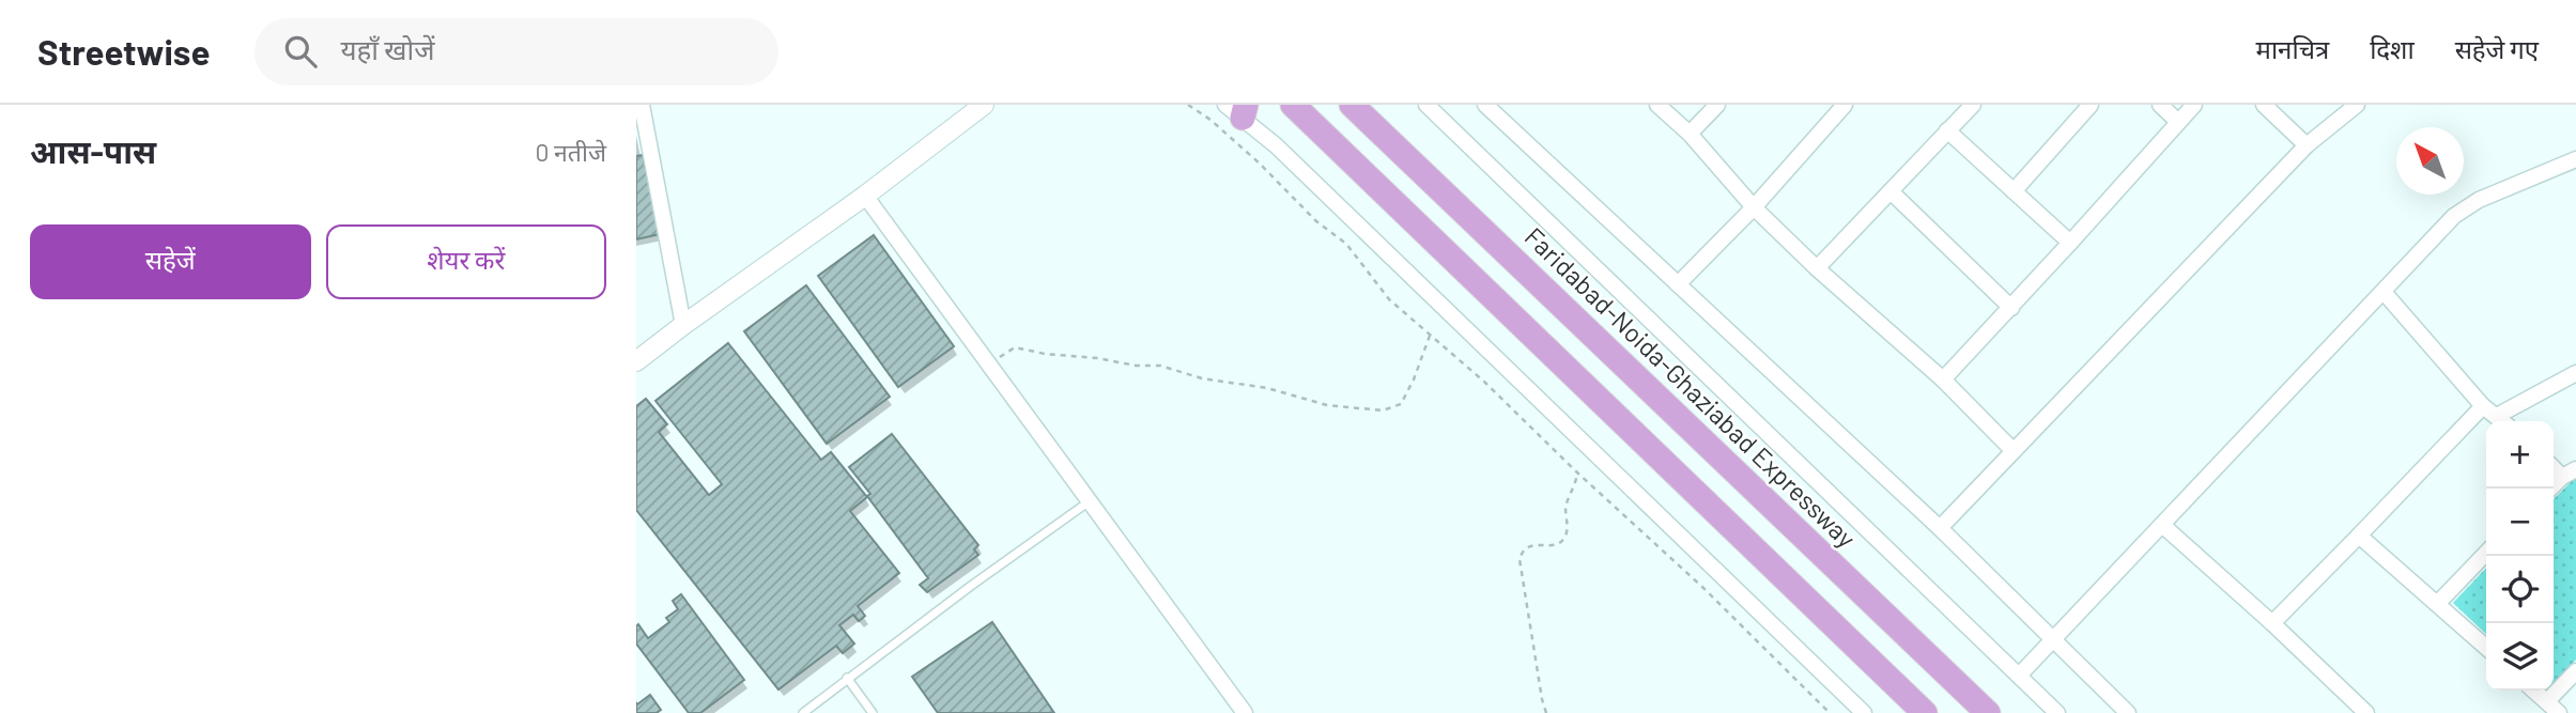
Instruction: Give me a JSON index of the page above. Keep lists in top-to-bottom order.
{
  "streets": {
    "main road": ["Faridabad-Noida-Ghaziabad Expressway"]
  },
  "north": "top left",
  "page": {
    "header": "Streetwise",
    "search": "यहाँ खोजें",
    "nav": ["मानचित्र", "दिशा", "सहेजे गए"],
    "heading": ["आस-पास", "0 नतीजे"],
    "buttons": ["सहेजें", "शेयर करें"],
    "map_buttons": ["+", "−"]
  }
}
